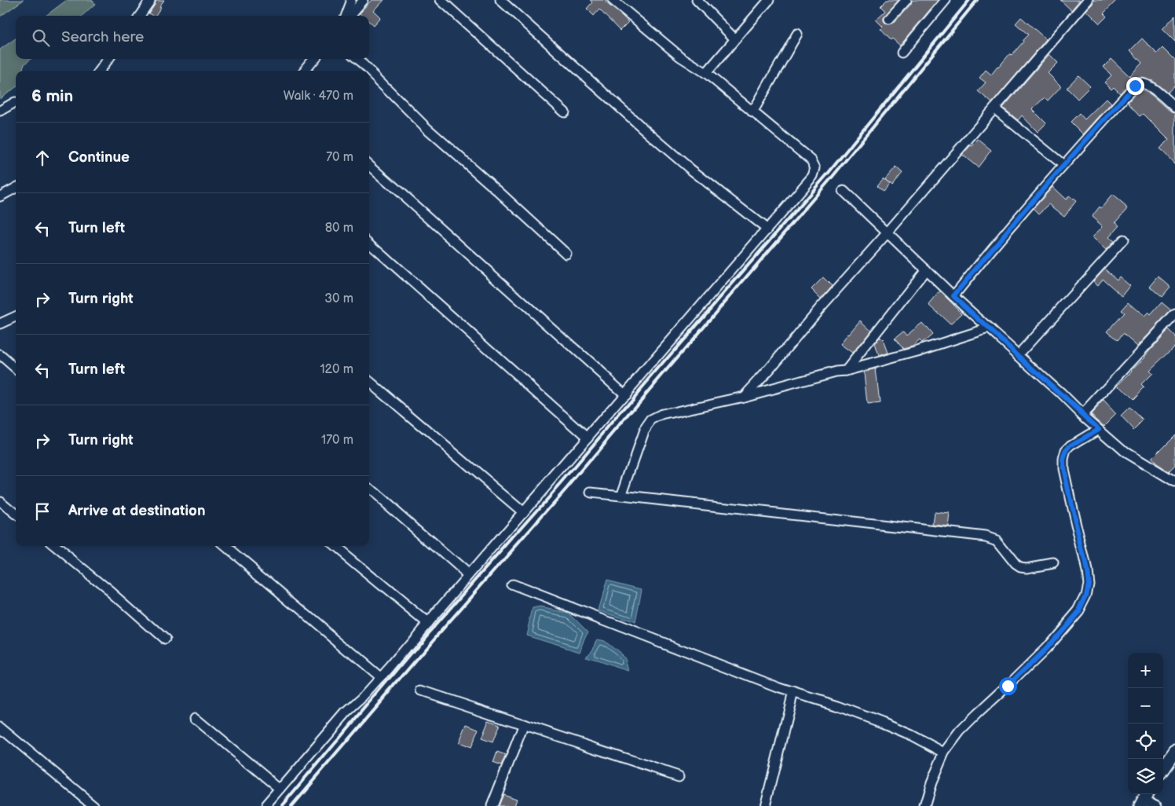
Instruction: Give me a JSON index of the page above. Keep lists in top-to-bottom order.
{
  "page": {
    "search": "Search here",
    "heading": ["6 min", "Walk · 470 m"],
    "list": [
      ["Continue", "70 m"],
      ["Turn left", "80 m"],
      ["Turn right", "30 m"],
      ["Turn left", "120 m"],
      ["Turn right", "170 m"],
      "Arrive at destination"
    ],
    "map_buttons": ["+", "−"]
  }
}
